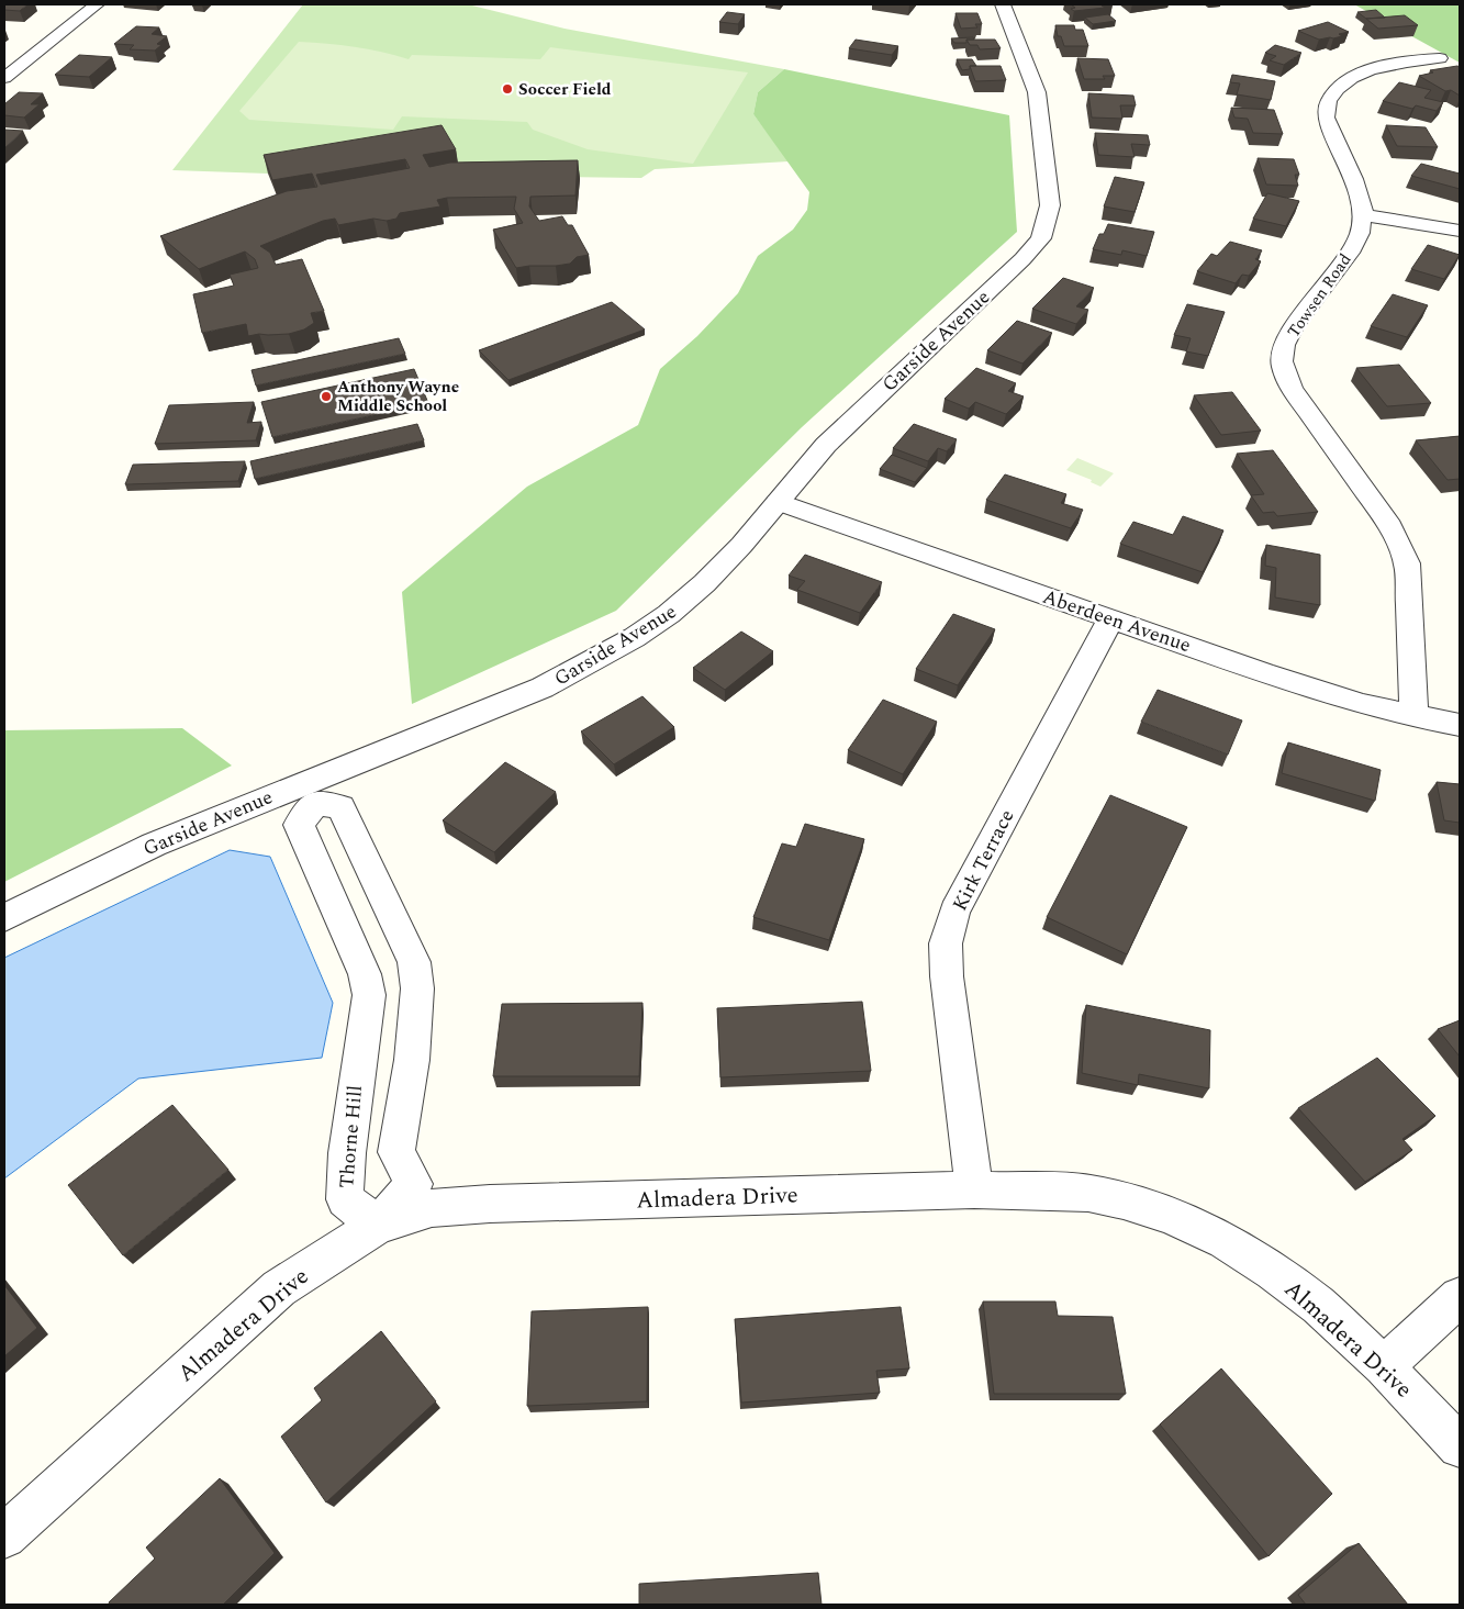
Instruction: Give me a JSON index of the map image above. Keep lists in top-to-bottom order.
{
  "streets": {
    "street": [
      "Towsen Road",
      "Garside Avenue",
      "Aberdeen Avenue",
      "Kirk Terrace",
      "Thorne Hill",
      "Almadera Drive"
    ]
  },
  "crossings": [
    ["Towsen Road", "Aberdeen Avenue"],
    ["Garside Avenue", "Aberdeen Avenue"],
    ["Garside Avenue", "Thorne Hill"],
    ["Aberdeen Avenue", "Kirk Terrace"],
    ["Kirk Terrace", "Almadera Drive"],
    ["Thorne Hill", "Almadera Drive"]
  ],
  "places": ["Soccer Field", "Anthony Wayne Middle School"]
}
